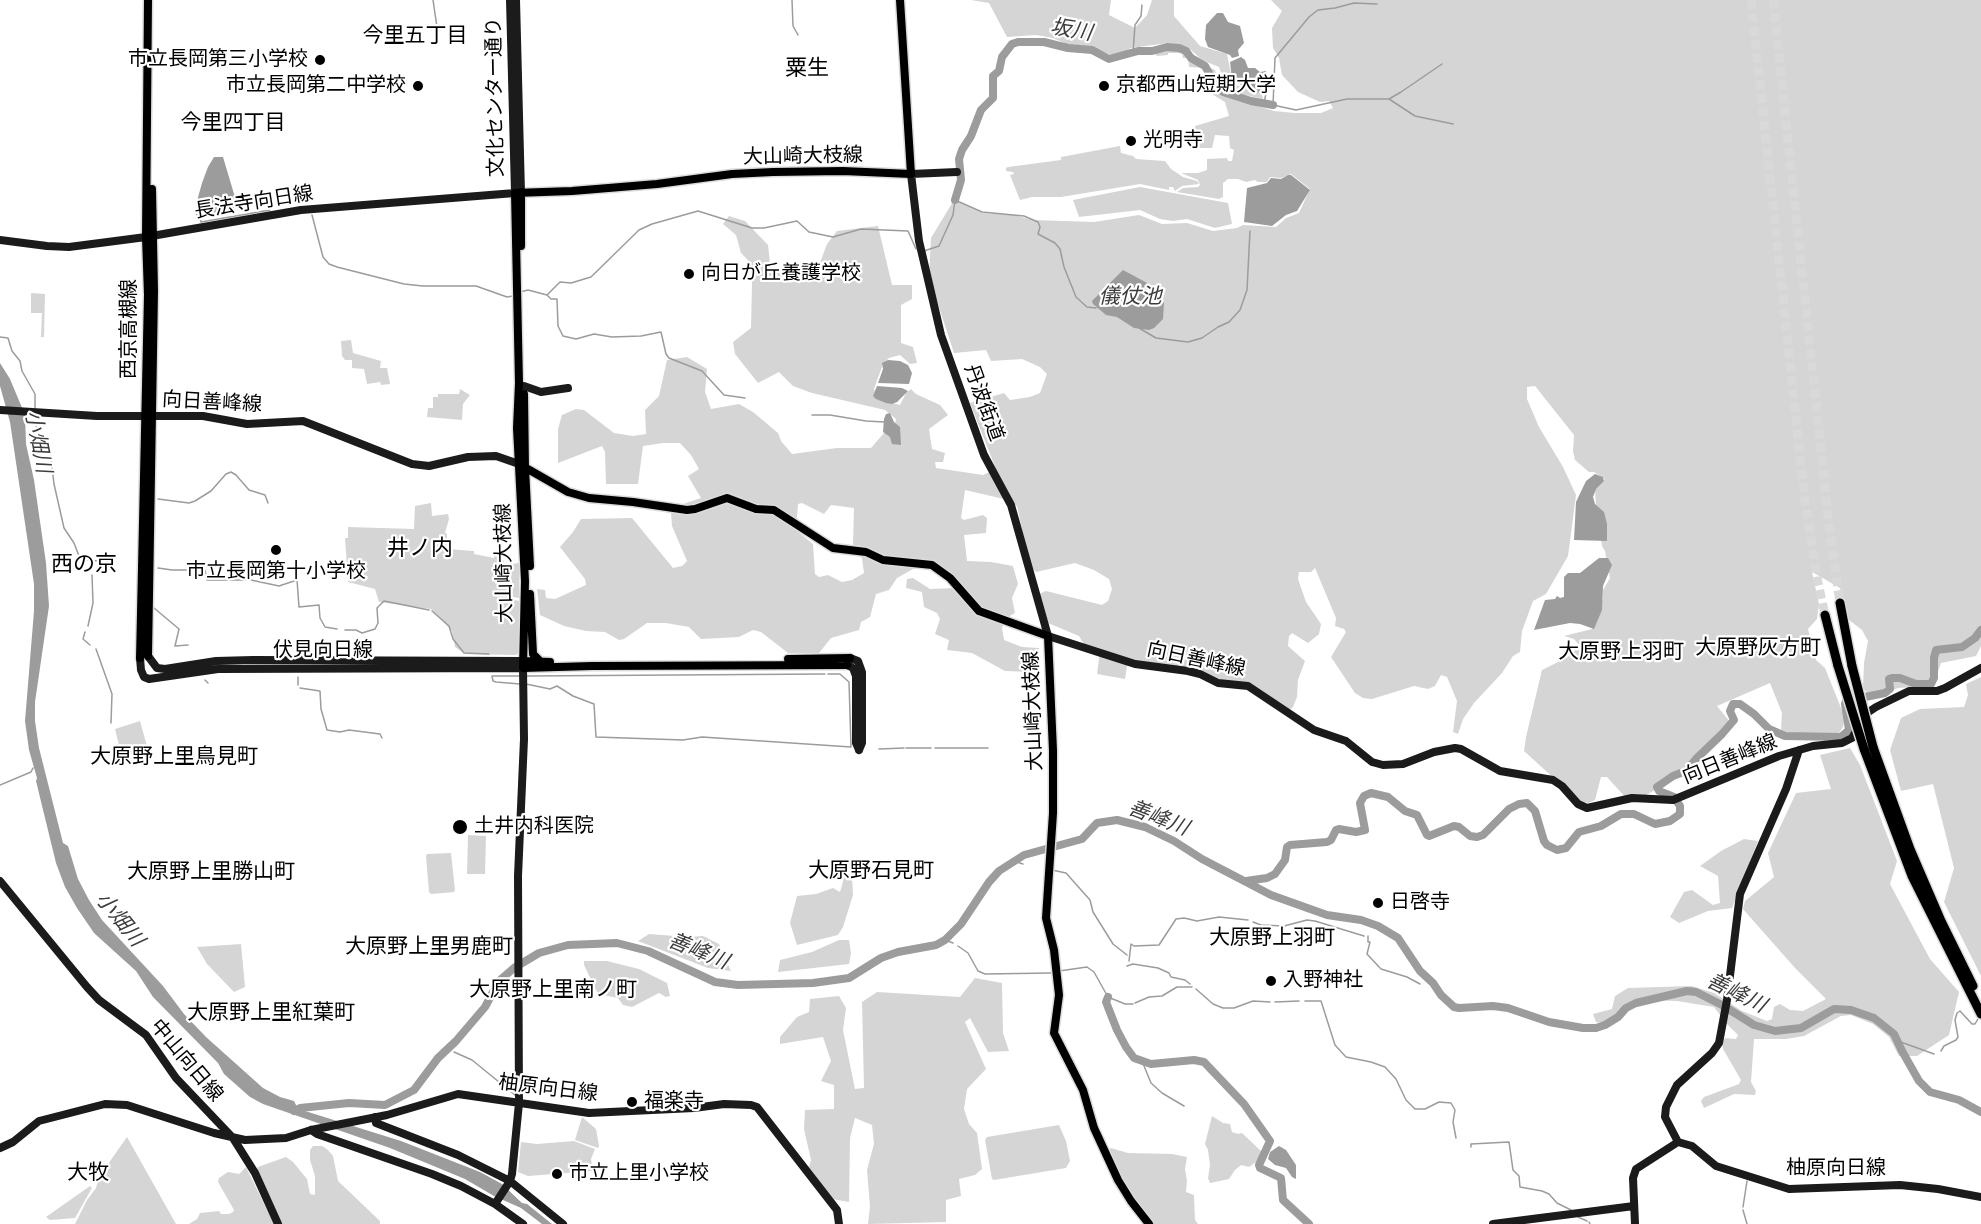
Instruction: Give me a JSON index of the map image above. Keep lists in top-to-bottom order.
{
  "streets": {
    "main road": [
      "文化センター通り",
      "大山崎大枝線",
      "長法寺向日線",
      "西京高槻線",
      "向日善峰線",
      "丹波街道",
      "伏見向日線",
      "中山向日線",
      "柚原向日線"
    ]
  },
  "crossings": [
    ["文化センター通り", "大山崎大枝線"],
    ["文化センター通り", "長法寺向日線"],
    ["大山崎大枝線", "長法寺向日線"],
    ["大山崎大枝線", "向日善峰線"],
    ["大山崎大枝線", "丹波街道"],
    ["大山崎大枝線", "伏見向日線"],
    ["長法寺向日線", "西京高槻線"],
    ["西京高槻線", "向日善峰線"],
    ["西京高槻線", "伏見向日線"],
    ["向日善峰線", "丹波街道"],
    ["中山向日線", "柚原向日線"]
  ],
  "districts": [
    "今里五丁目",
    "粟生",
    "今里四丁目",
    "井ノ内",
    "西の京",
    "大原野灰方町",
    "大原野上羽町",
    "大原野上里鳥見町",
    "大原野石見町",
    "大原野上里勝山町",
    "大原野上羽町",
    "大原野上里男鹿町",
    "大原野上里南ノ町",
    "大原野上里紅葉町",
    "大牧"
  ],
  "water": [
    "坂川",
    "儀仗池",
    "小畑川",
    "善峰川"
  ],
  "places": [
    "市立長岡第三小学校",
    "市立長岡第二中学校",
    "京都西山短期大学",
    "光明寺",
    "向日が丘養護学校",
    "市立長岡第十小学校",
    "土井内科医院",
    "日啓寺",
    "入野神社",
    "福楽寺",
    "市立上里小学校"
  ]
}
